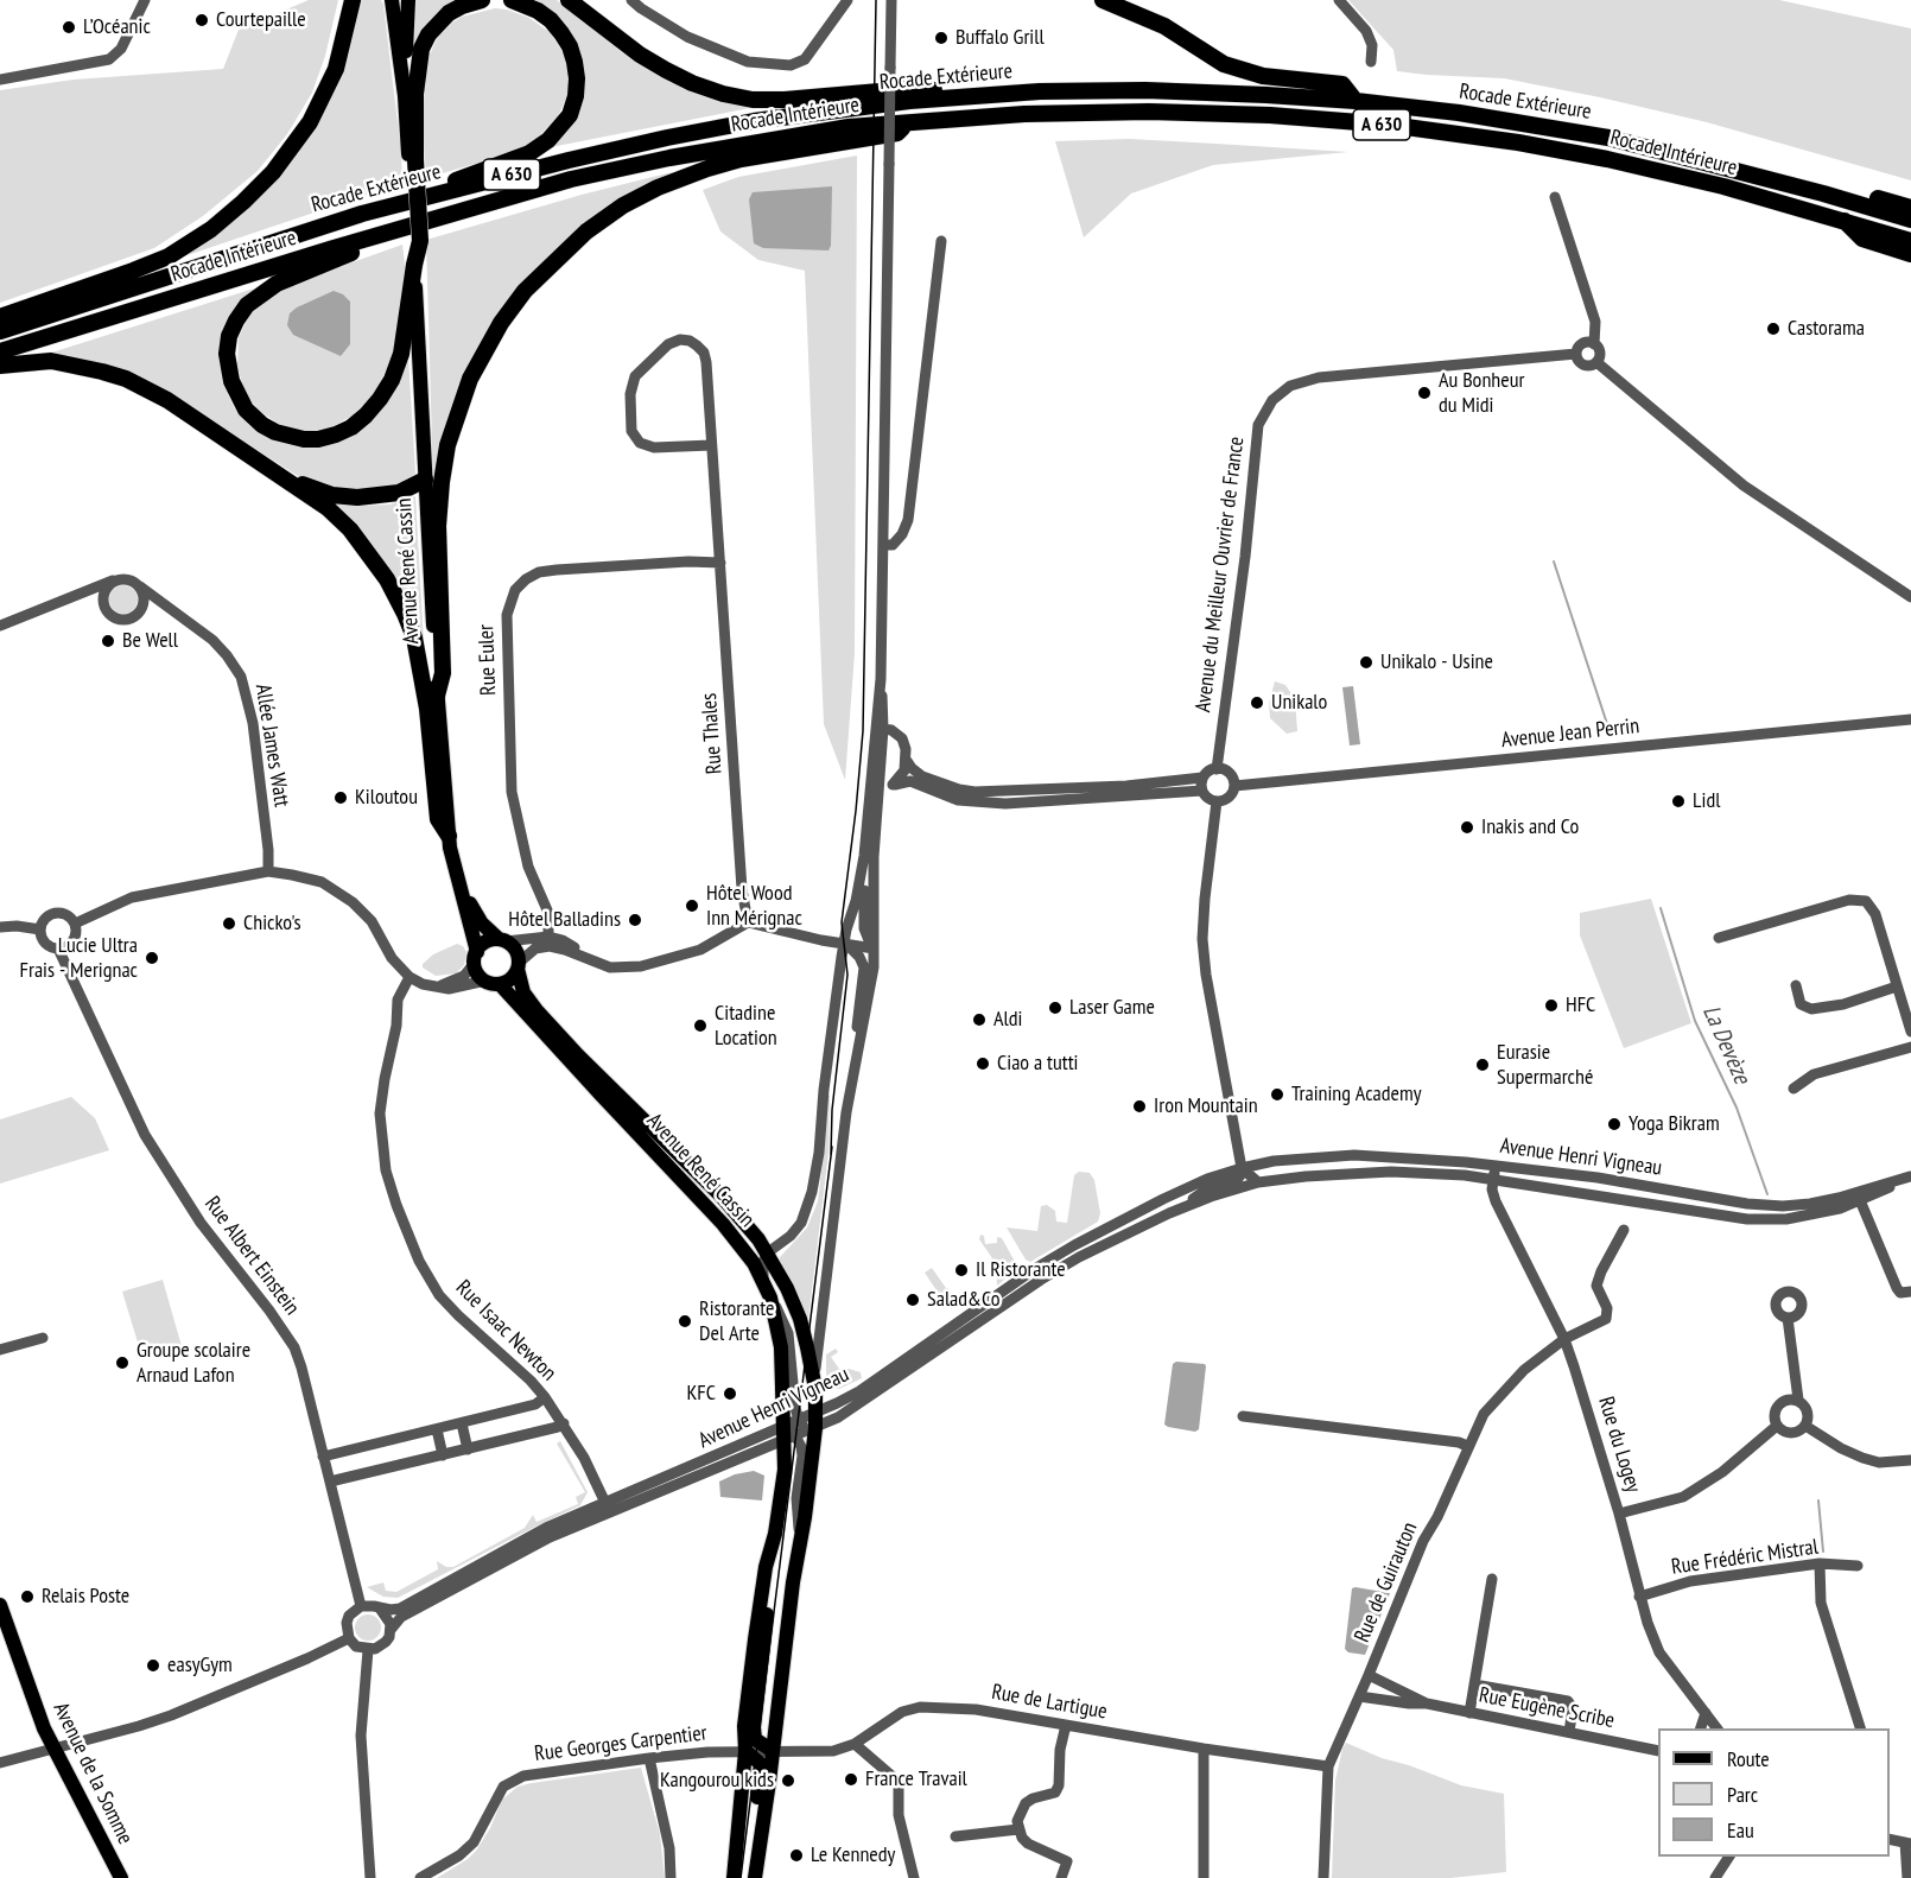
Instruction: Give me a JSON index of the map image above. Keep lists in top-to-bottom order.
{
  "streets": {
    "highway": ["Rocade Extérieure", "Rocade Intérieure", "A 630"],
    "main road": ["Avenue René Cassin", "Avenue de la Somme"],
    "street": [
      "Avenue du Meilleur Ouvrier de France",
      "Rue Euler",
      "Rue Thales",
      "Avenue Jean Perrin",
      "Allée James Watt",
      "Avenue Henri Vigneau",
      "Rue Albert Einstein",
      "Rue Isaac Newton",
      "Rue du Logey",
      "Rue Frédéric Mistral",
      "Rue de Guirauton",
      "Rue de Lartigue",
      "Rue Eugène Scribe",
      "Rue Georges Carpentier"
    ]
  },
  "crossings": [
    ["Avenue René Cassin", "Avenue Henri Vigneau"],
    ["Avenue René Cassin", "Rue de Lartigue"],
    ["Avenue René Cassin", "Rue Georges Carpentier"],
    ["Avenue du Meilleur Ouvrier de France", "Avenue Jean Perrin"],
    ["Rue Euler", "Rue Thales"],
    ["Avenue Henri Vigneau", "Rue Albert Einstein"],
    ["Avenue Henri Vigneau", "Rue Isaac Newton"],
    ["Avenue Henri Vigneau", "Rue du Logey"],
    ["Rue du Logey", "Rue Frédéric Mistral"],
    ["Rue du Logey", "Rue de Guirauton"],
    ["Rue de Guirauton", "Rue de Lartigue"],
    ["Rue de Guirauton", "Rue Eugène Scribe"],
    ["Rue de Lartigue", "Rue Georges Carpentier"]
  ],
  "water": ["La Devèze"],
  "places": [
    "Courtepaille",
    "L’Océanic",
    "Buffalo Grill",
    "Castorama",
    "Au Bonheur du Midi",
    "Be Well",
    "Unikalo - Usine",
    "Unikalo",
    "Kiloutou",
    "Lidl",
    "Inakis and Co",
    "Hôtel Wood Inn Mérignac",
    "Hôtel Balladins",
    "Chicko's",
    "Lucie Ultra Frais - Merignac",
    "HFC",
    "Laser Game",
    "Aldi",
    "Citadine Location",
    "Ciao a tutti",
    "Eurasie Supermarché",
    "Training Academy",
    "Iron Mountain",
    "Yoga Bikram",
    "Il Ristorante",
    "Salad&Co",
    "Ristorante Del Arte",
    "Groupe scolaire Arnaud Lafon",
    "KFC",
    "Relais Poste",
    "easyGym",
    "France Travail",
    "Kangourou kids",
    "Le Kennedy"
  ],
  "legend": ["Route", "Parc", "Eau"]
}
